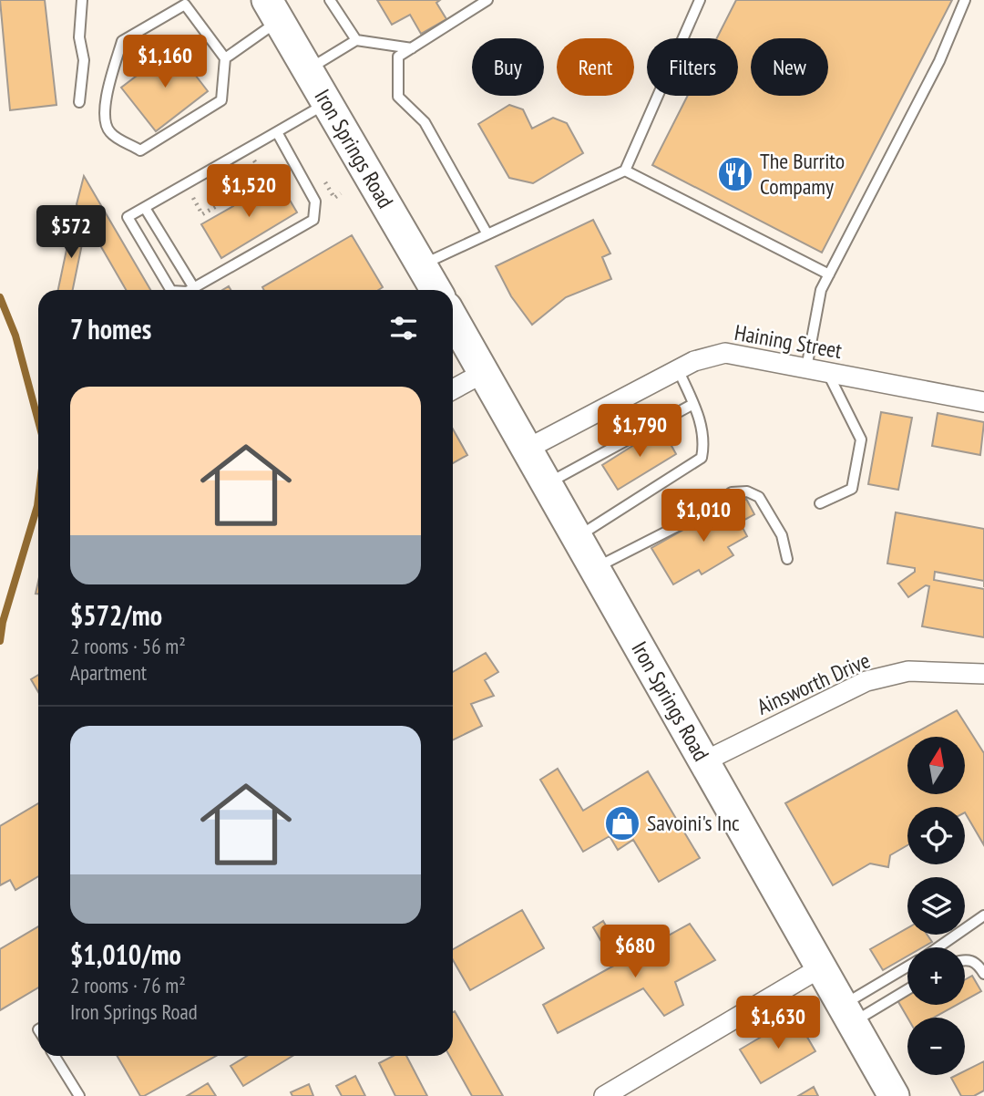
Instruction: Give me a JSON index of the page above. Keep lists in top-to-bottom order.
{
  "streets": {
    "main road": ["Iron Springs Road"],
    "street": ["Haining Street", "Ainsworth Drive"]
  },
  "crossings": [
    ["Iron Springs Road", "Haining Street"],
    ["Iron Springs Road", "Ainsworth Drive"]
  ],
  "places": {
    "restaurant": ["The Burrito Compamy"],
    "shop": ["Savoini's Inc"]
  },
  "north": "top",
  "page": {
    "price": [
      "$1,160",
      "$1,520",
      "$572",
      "$1,790",
      "$1,010",
      "$680",
      "$1,630"
    ],
    "chip": [
      "Buy",
      "Rent",
      "Filters",
      "New"
    ],
    "heading": "7 homes",
    "list": [
      {
        "name": "$572/mo",
        "note": "2 rooms · 56 m² · Apartment"
      },
      {
        "name": "$1,010/mo",
        "note": "2 rooms · 76 m² · Iron Springs Road"
      }
    ],
    "map_buttons": ["+", "−"]
  }
}
